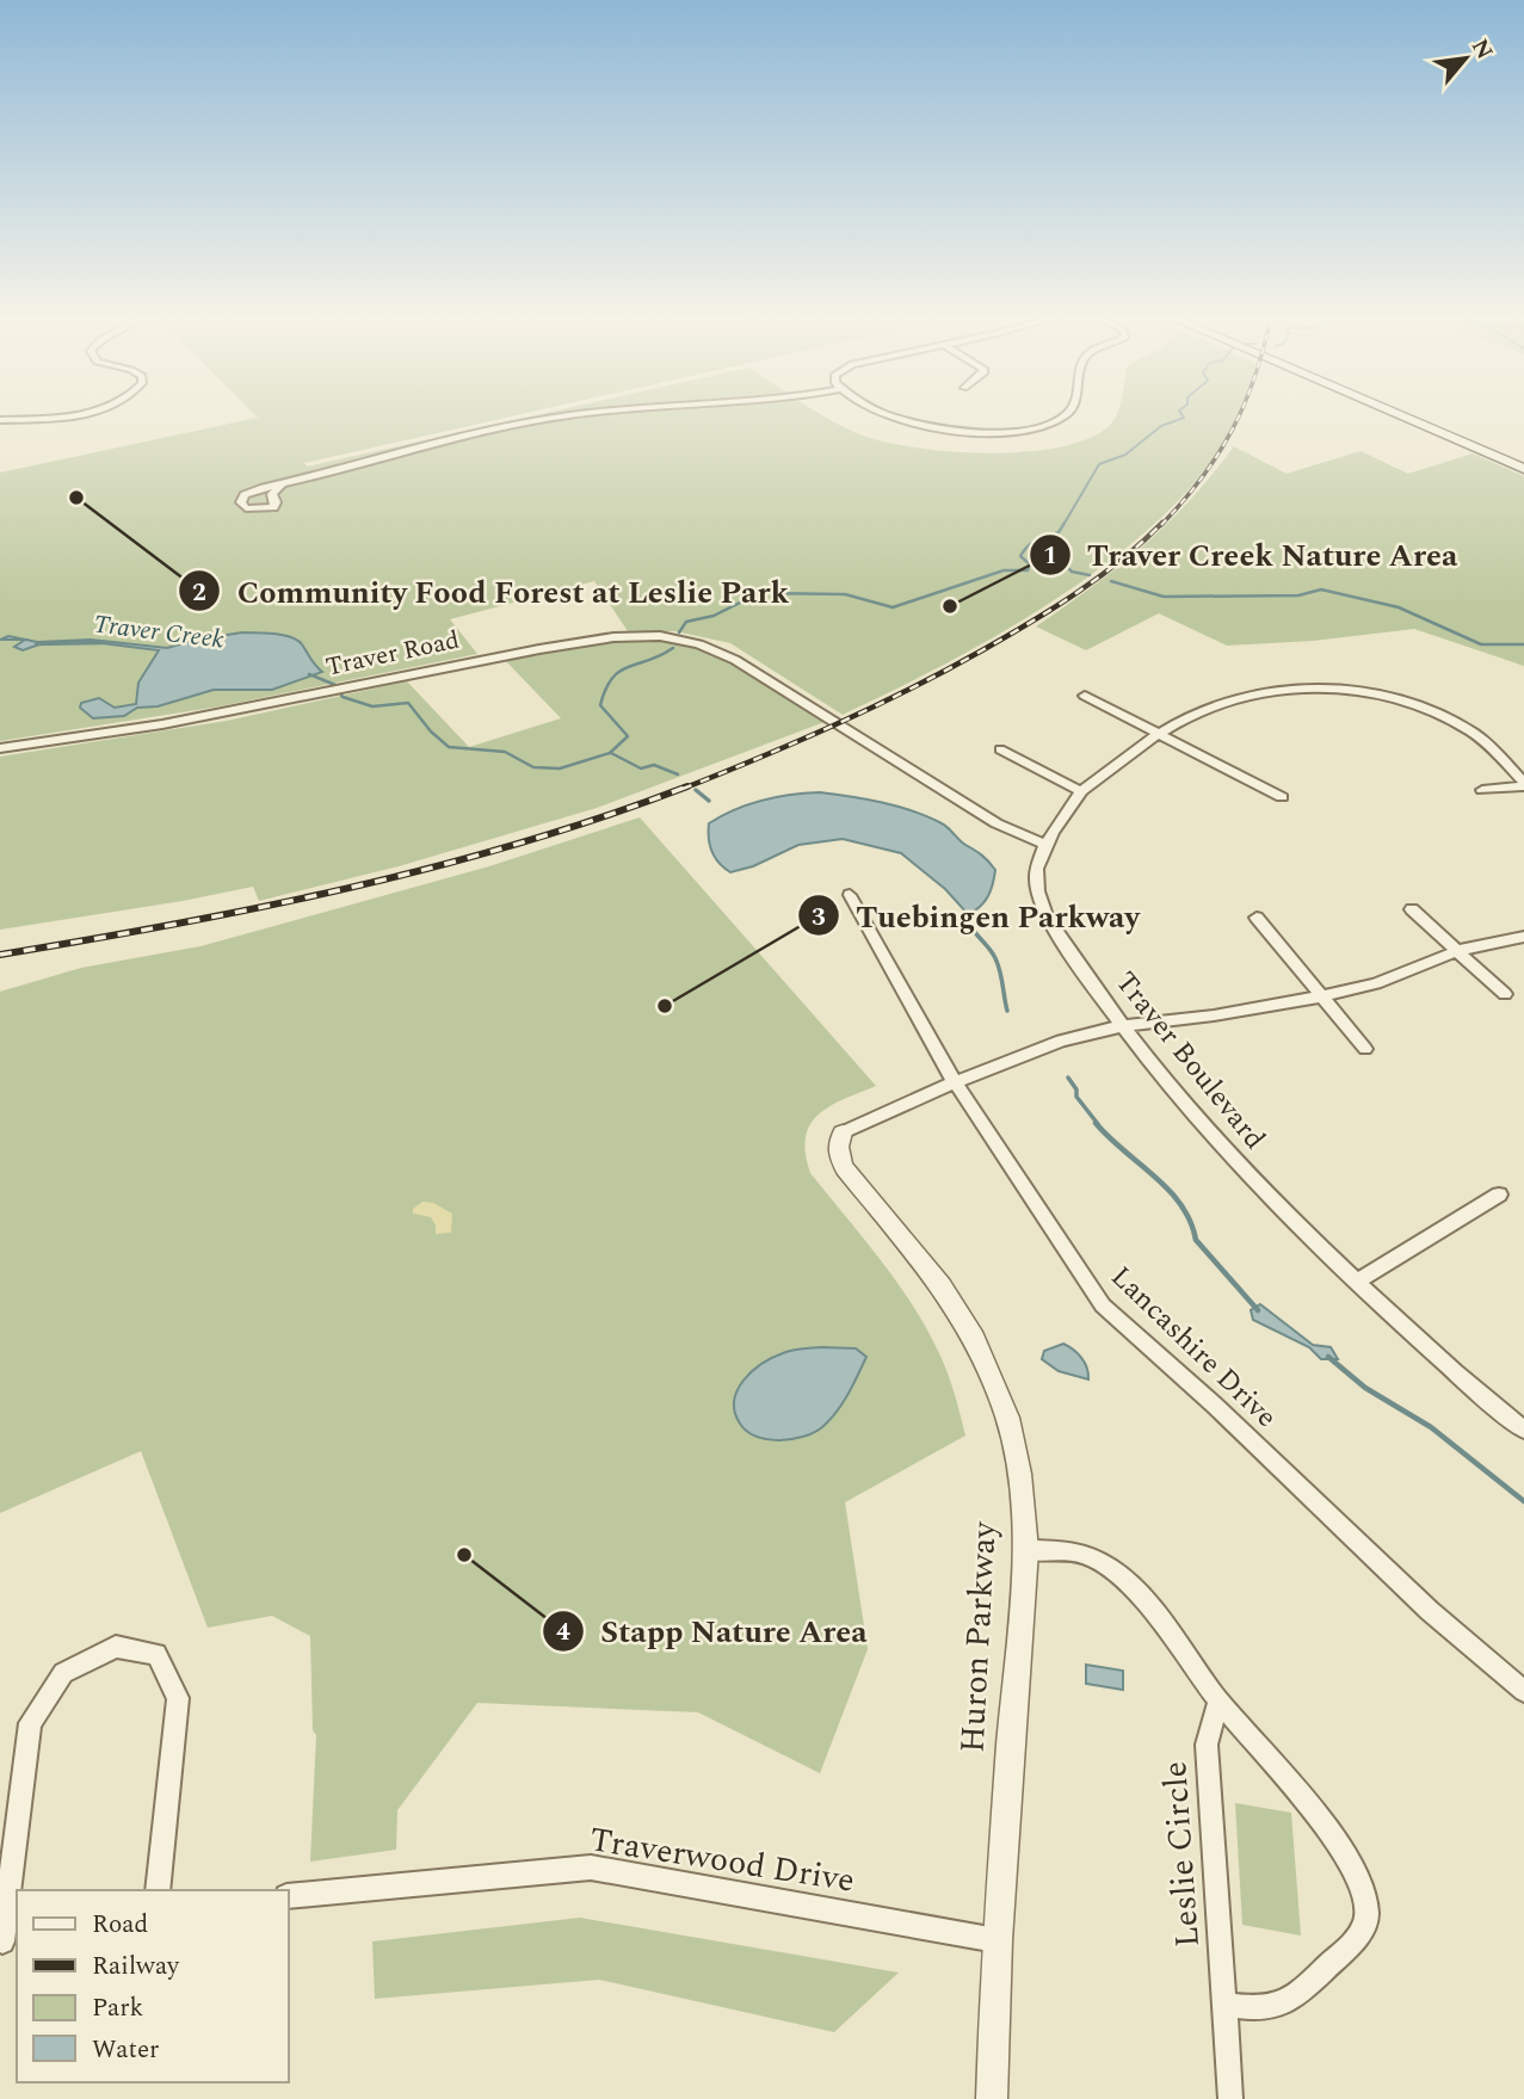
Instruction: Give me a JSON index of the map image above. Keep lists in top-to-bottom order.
{
  "streets": {
    "street": [
      "Traver Road",
      "Traver Boulevard",
      "Lancashire Drive",
      "Huron Parkway",
      "Leslie Circle",
      "Traverwood Drive"
    ]
  },
  "crossings": [
    ["Traver Road", "Traver Boulevard"],
    ["Huron Parkway", "Traverwood Drive"]
  ],
  "water": ["Traver Creek"],
  "places": [
    "Community Food Forest at Leslie Park",
    "Traver Creek Nature Area",
    "Tuebingen Parkway",
    "Stapp Nature Area"
  ],
  "legend": [
    "Road",
    "Railway",
    "Park",
    "Water"
  ],
  "north": "top right"
}
